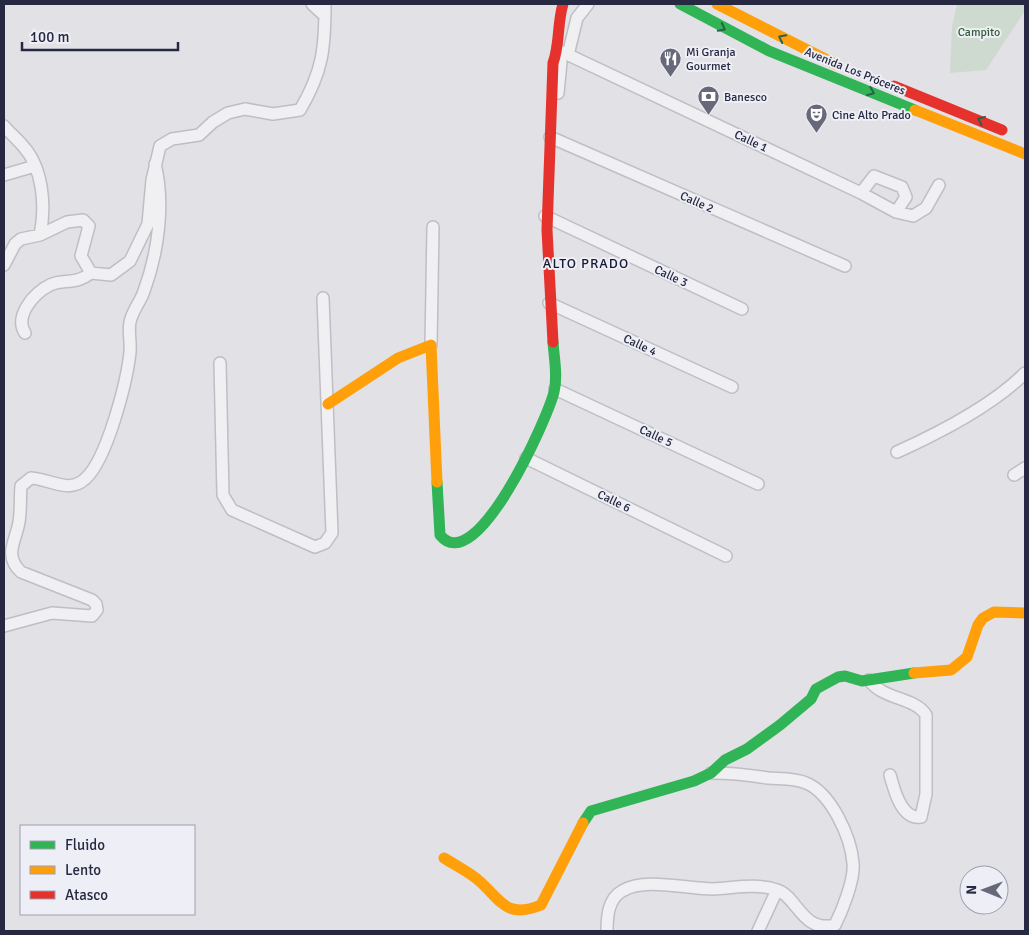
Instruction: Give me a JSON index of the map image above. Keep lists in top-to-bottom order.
{
  "streets": {
    "main road": ["Avenida Los Próceres"],
    "street": [
      "Calle 1",
      "Calle 2",
      "Calle 3",
      "Calle 4",
      "Calle 5",
      "Calle 6"
    ]
  },
  "districts": ["ALTO PRADO"],
  "parks": ["Campito"],
  "places": {
    "restaurant": ["Mi Granja Gourmet"],
    "bank": ["Banesco"],
    "theatre": ["Cine Alto Prado"]
  },
  "legend": ["Fluido", "Lento", "Atasco"],
  "scale_bar": "100 m",
  "north": "left"
}
